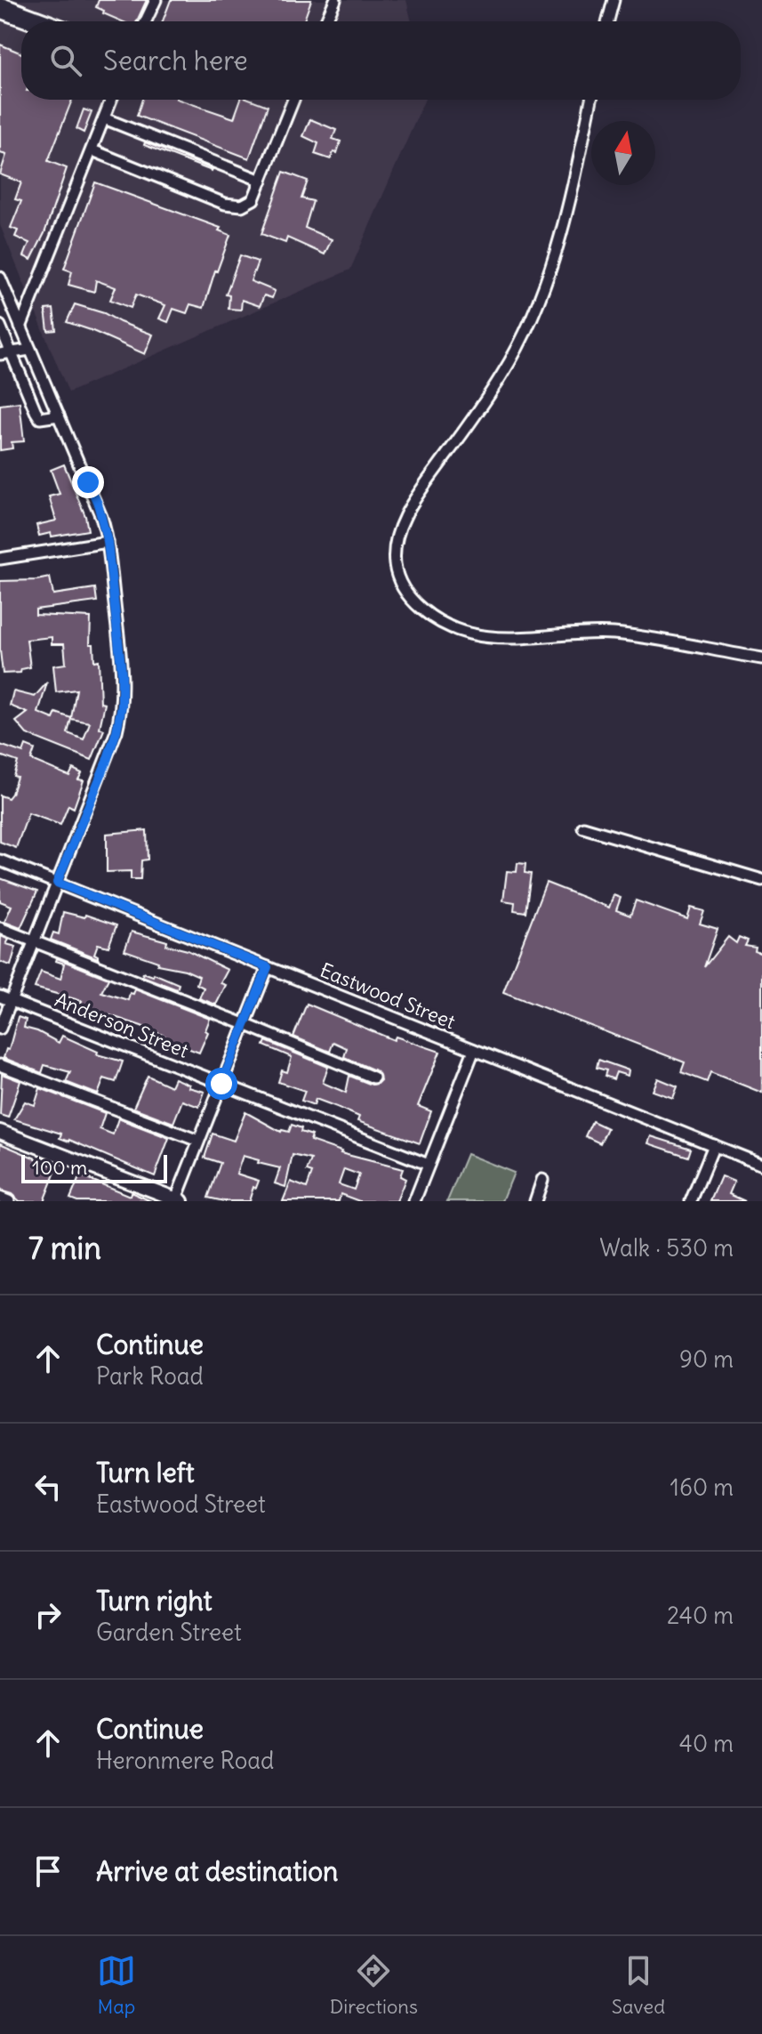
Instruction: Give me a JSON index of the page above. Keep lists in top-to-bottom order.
{
  "streets": {
    "street": ["Eastwood Street", "Anderson Street"]
  },
  "scale_bar": "100 m",
  "north": "top",
  "page": {
    "search": "Search here",
    "scale": "100 m",
    "heading": ["7 min", "Walk · 530 m"],
    "list": [
      ["Continue", "Park Road", "90 m"],
      ["Turn left", "Eastwood Street", "160 m"],
      ["Turn right", "Garden Street", "240 m"],
      ["Continue", "Heronmere Road", "40 m"],
      "Arrive at destination"
    ],
    "nav": ["Map", "Directions", "Saved"]
  }
}
